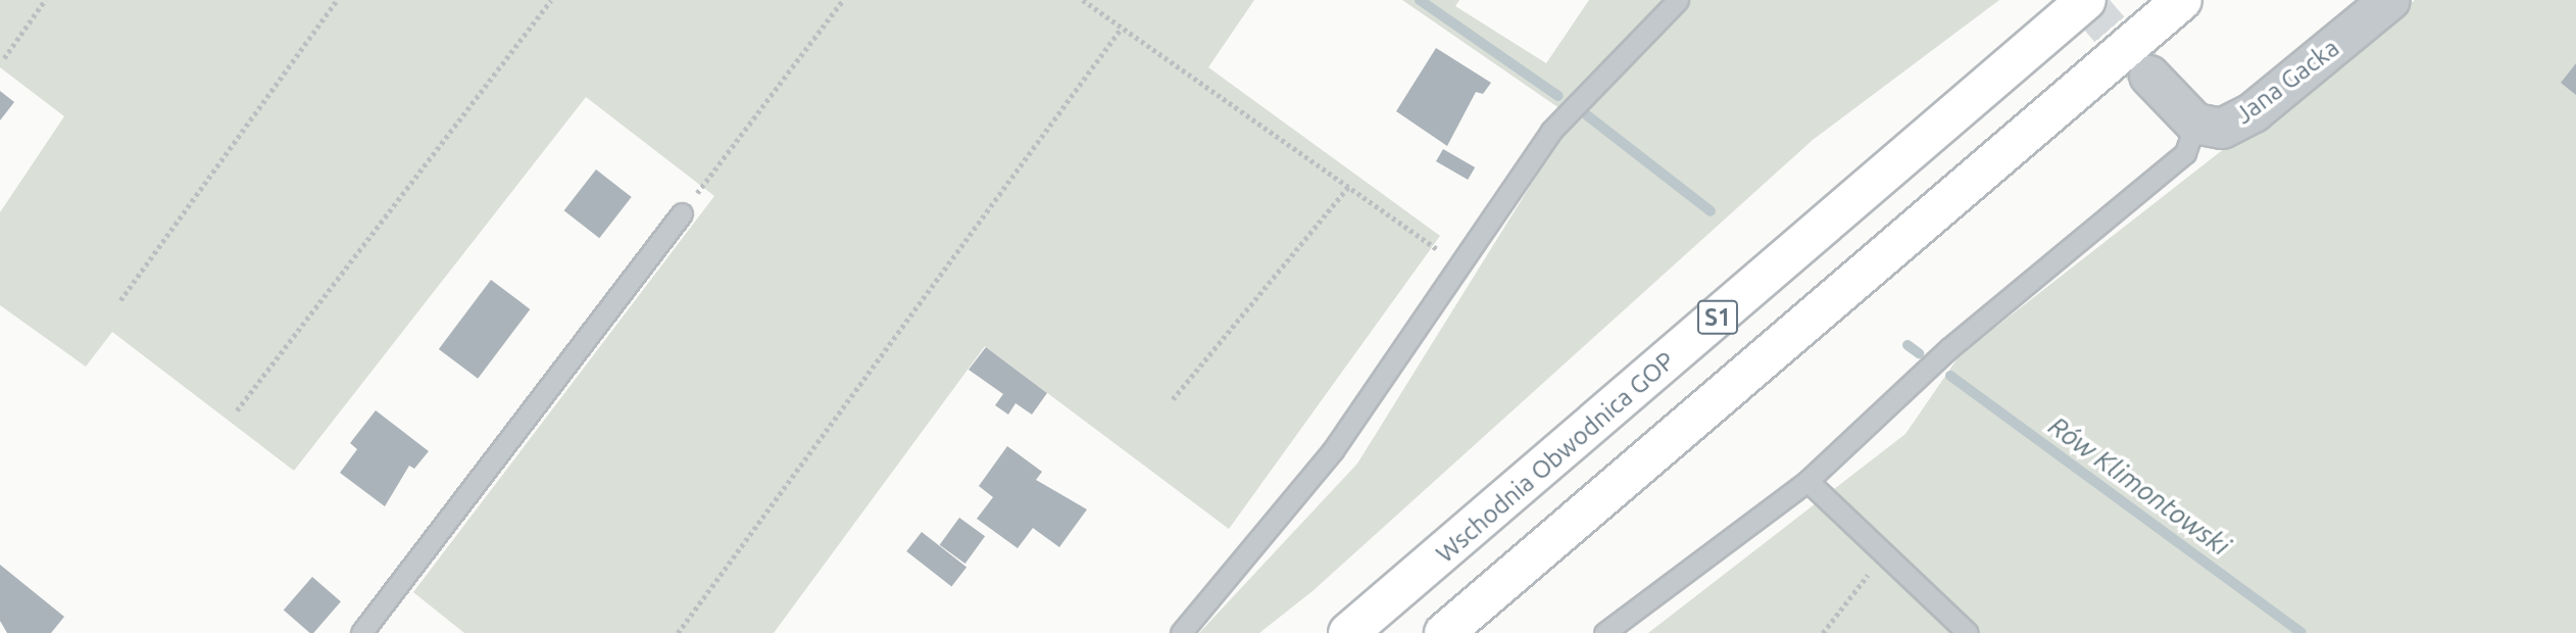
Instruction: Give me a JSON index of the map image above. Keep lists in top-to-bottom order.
{
  "streets": {
    "highway": ["S1", "Wschodnia Obwodnica GOP"],
    "street": ["Jana Gacka"]
  },
  "water": ["Rów Klimontowski"]
}
